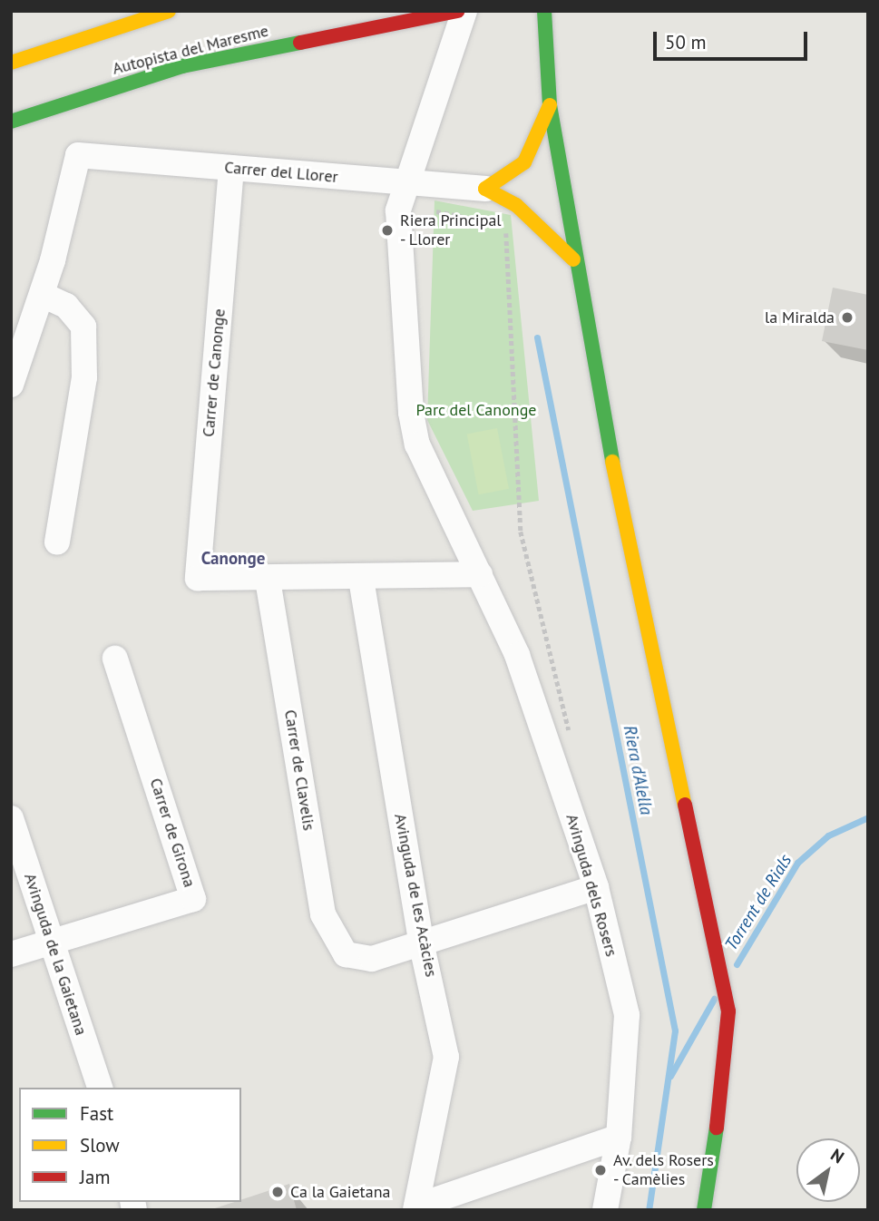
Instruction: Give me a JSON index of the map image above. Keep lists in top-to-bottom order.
{
  "streets": {
    "main road": ["Autopista del Maresme"],
    "street": [
      "Carrer del Llorer",
      "Carrer de Canonge",
      "Carrer de Clavelis",
      "Carrer de Girona",
      "Avinguda dels Rosers",
      "Avinguda de les Acàcies",
      "Avinguda de la Gaietana"
    ]
  },
  "crossings": [
    ["Carrer del Llorer", "Carrer de Canonge"],
    ["Carrer del Llorer", "Avinguda dels Rosers"],
    ["Carrer de Canonge", "Carrer de Clavelis"],
    ["Carrer de Clavelis", "Avinguda de les Acàcies"],
    ["Carrer de Girona", "Avinguda de la Gaietana"]
  ],
  "districts": ["Canonge"],
  "water": ["Riera d'Alella", "Torrent de Rials"],
  "parks": ["Parc del Canonge"],
  "places": [
    "Riera Principal - Llorer",
    "la Miralda",
    "Av. dels Rosers - Camèlies",
    "Ca la Gaietana"
  ],
  "legend": ["Fast", "Slow", "Jam"],
  "scale_bar": "50 m",
  "north": "top right"
}
